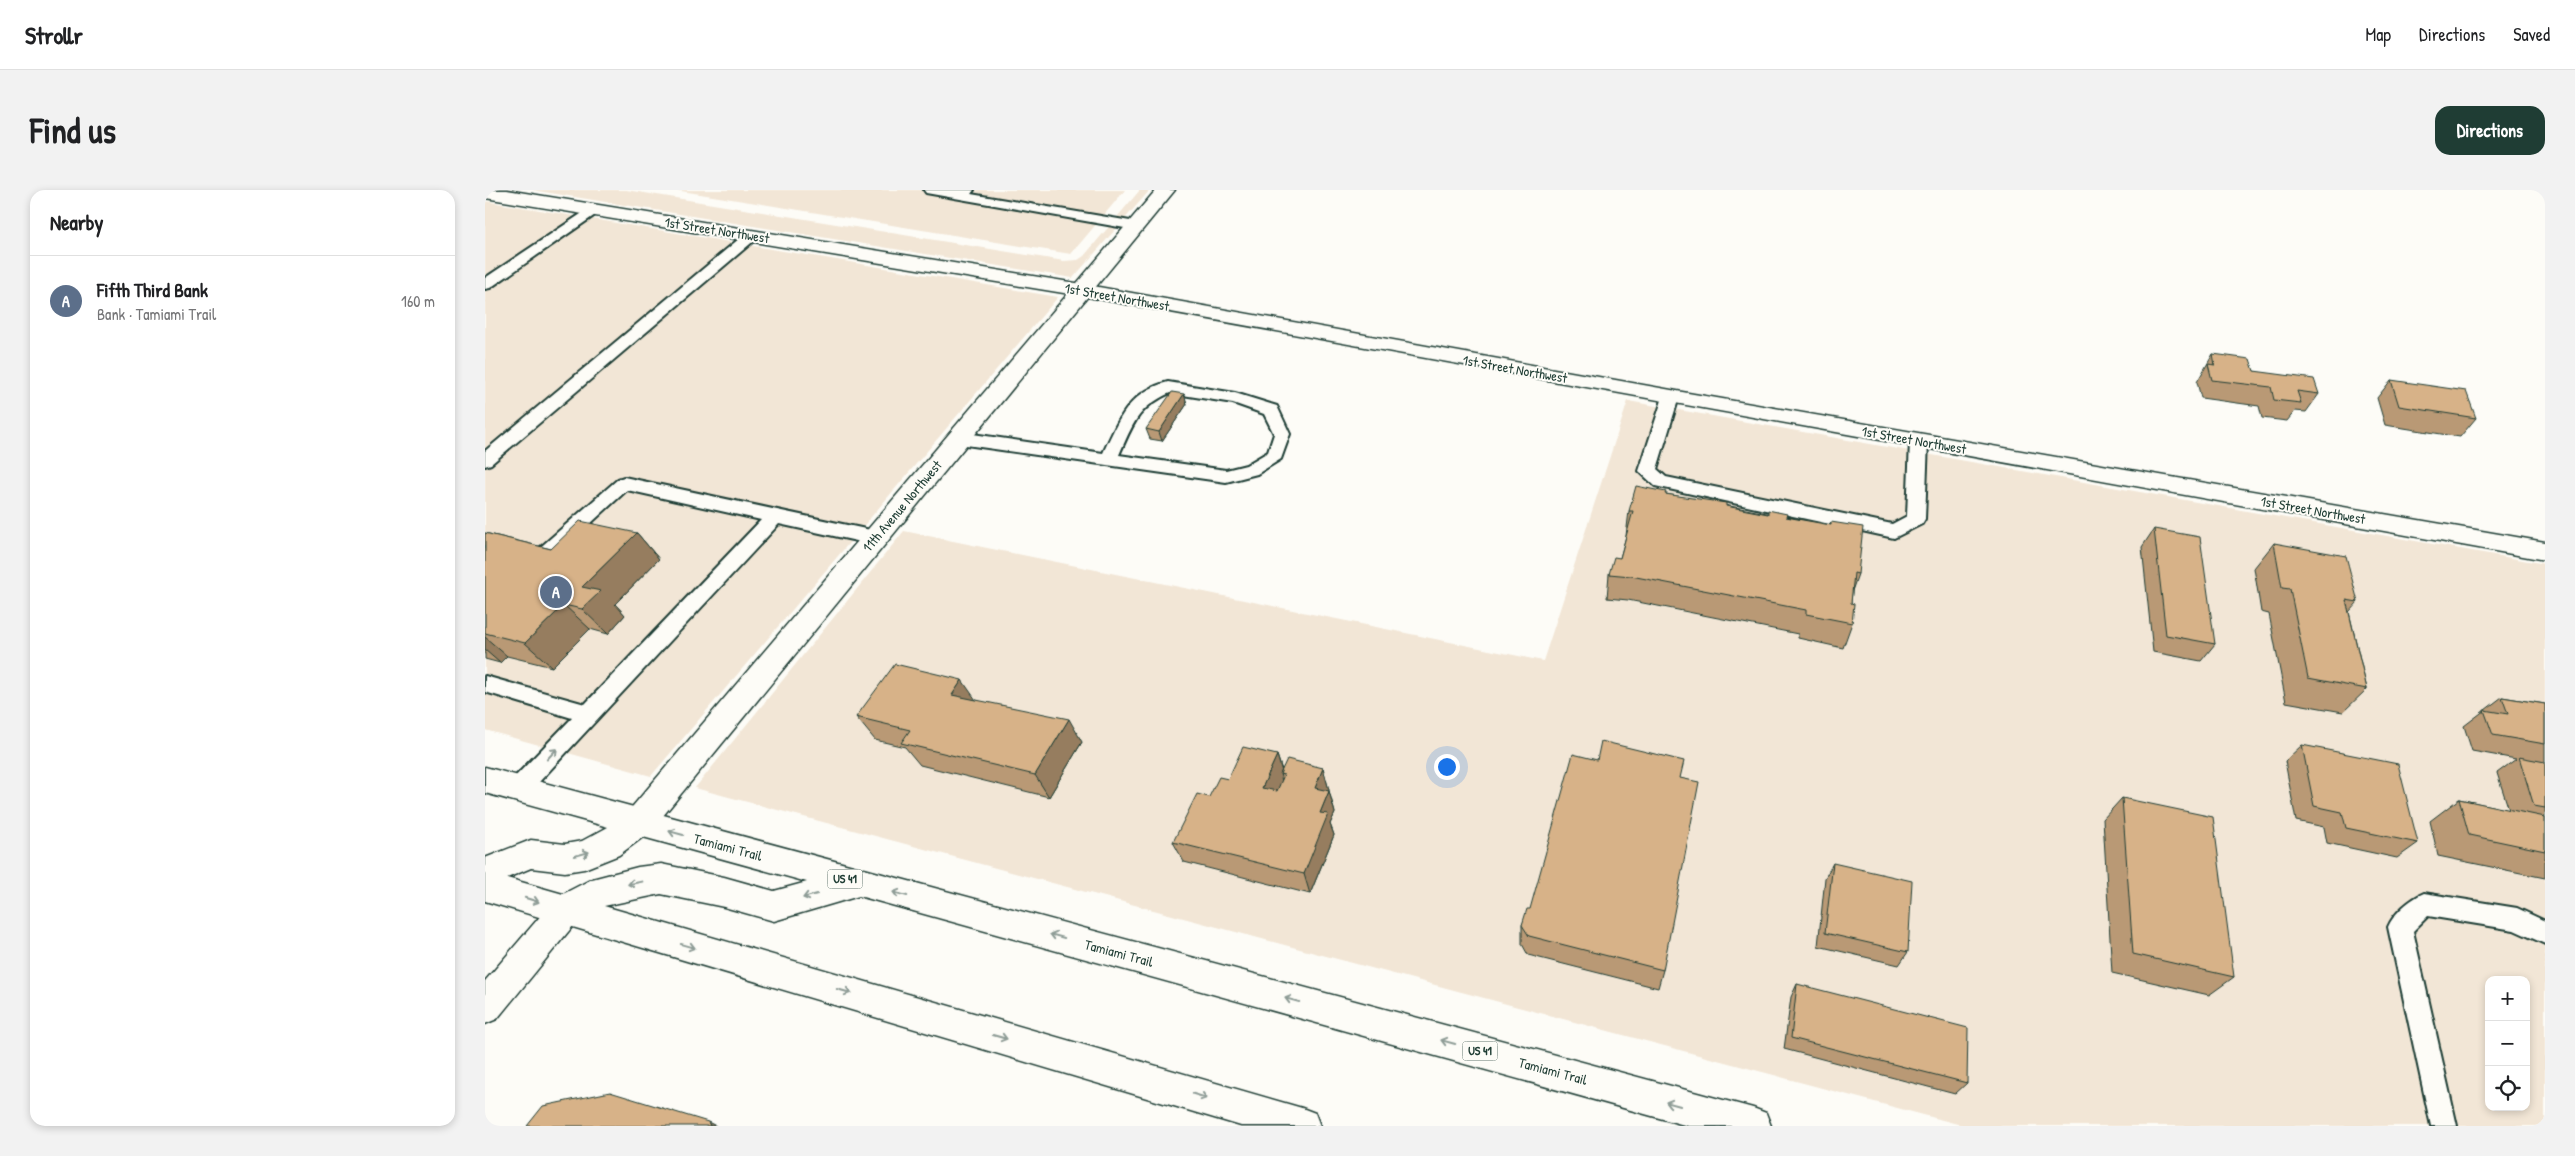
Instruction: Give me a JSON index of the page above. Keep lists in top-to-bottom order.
{
  "streets": {
    "street": [
      "1st Street Northwest",
      "11th Avenue Northwest",
      "Tamiami Trail",
      "US 41"
    ]
  },
  "crossings": [
    ["1st Street Northwest", "11th Avenue Northwest"],
    ["11th Avenue Northwest", "Tamiami Trail"]
  ],
  "page": {
    "header": "Strollr",
    "nav": ["Map", "Directions", "Saved"],
    "buttons": "Directions",
    "title": "Find us",
    "heading": "Nearby",
    "list": [
      {
        "mark": "A",
        "name": "Fifth Third Bank",
        "note": "Bank · Tamiami Trail",
        "value": "160 m"
      }
    ],
    "pins": "A",
    "map_buttons": ["+", "−"]
  }
}
